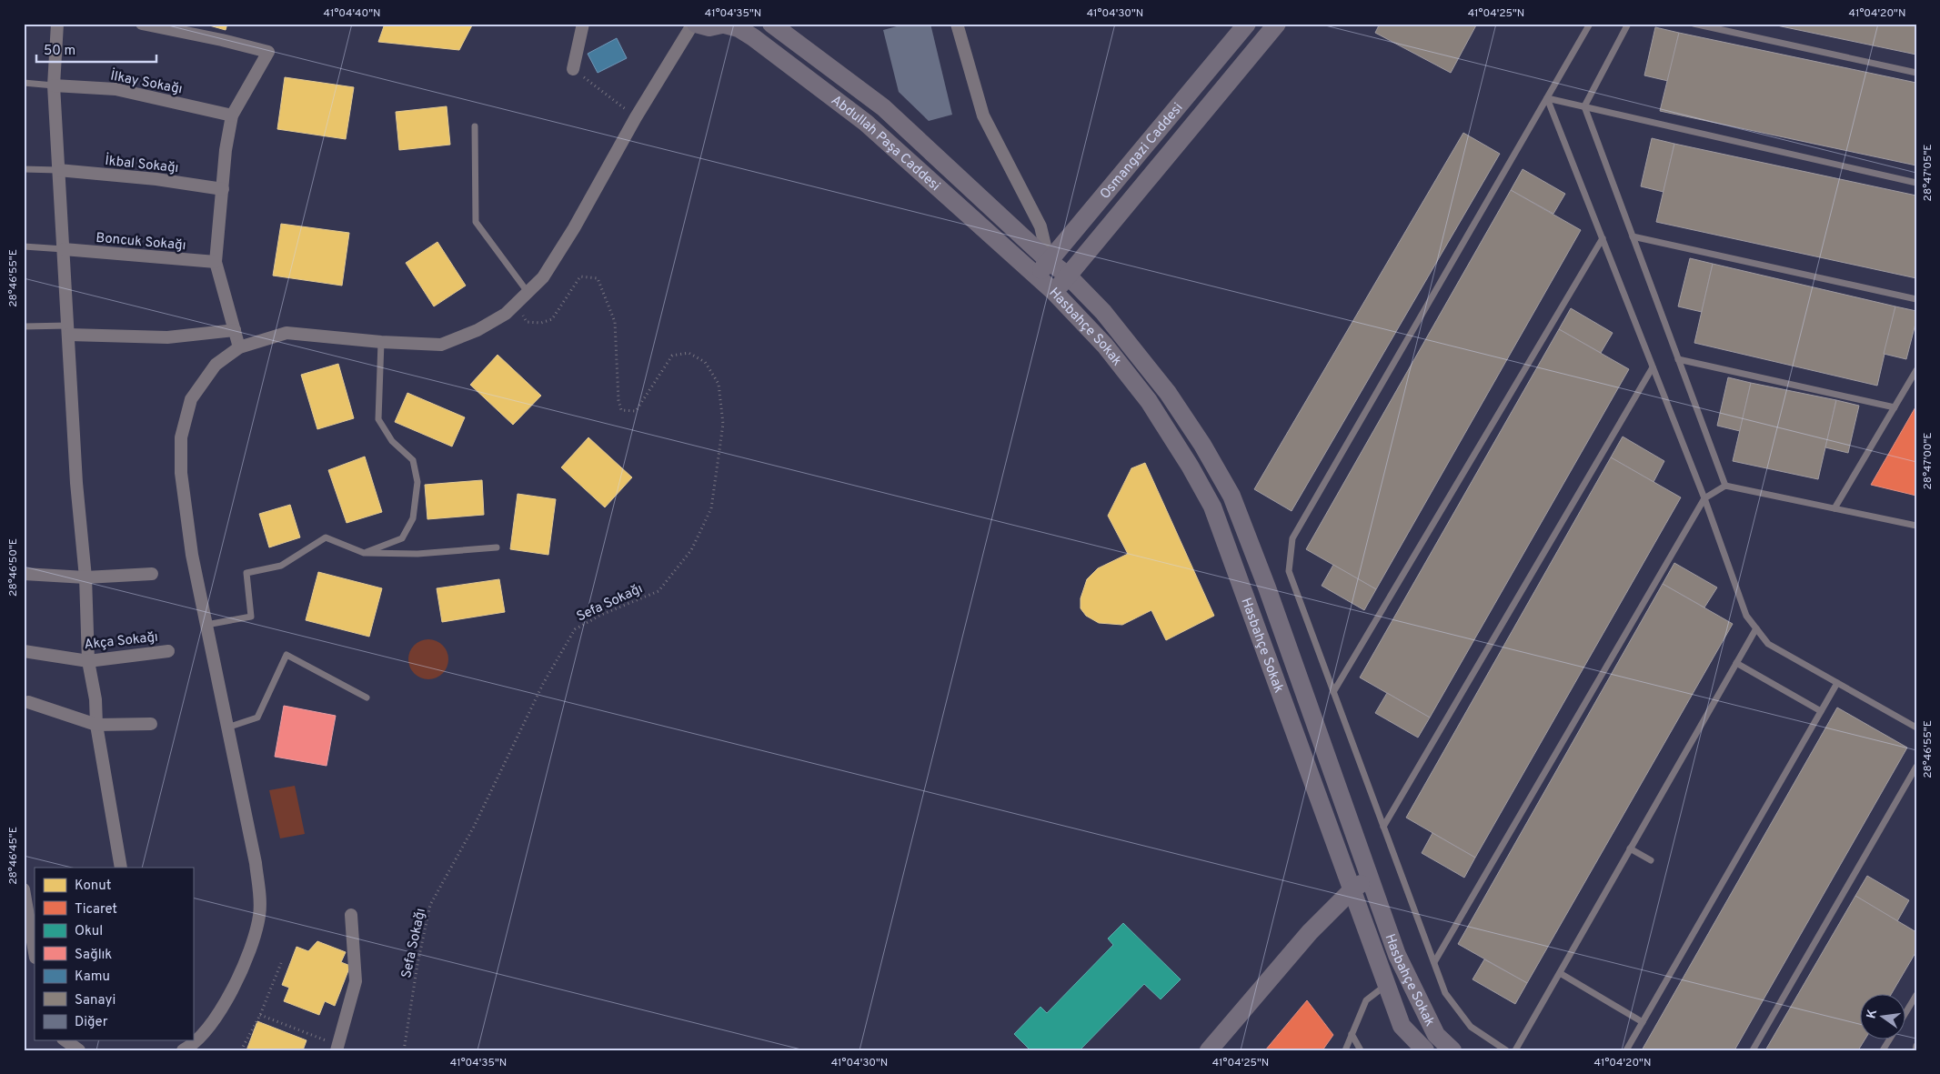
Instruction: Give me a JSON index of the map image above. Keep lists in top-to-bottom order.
{
  "streets": {
    "main road": ["Abdullah Paşa Caddesi", "Osmangazi Caddesi", "Hasbahçe Sokak"],
    "street": [
      "İlkay Sokağı",
      "İkbal Sokağı",
      "Boncuk Sokağı",
      "Akça Sokağı"
    ],
    "path": ["Sefa Sokağı"]
  },
  "crossings": [
    ["Abdullah Paşa Caddesi", "Osmangazi Caddesi"],
    ["Abdullah Paşa Caddesi", "Hasbahçe Sokak"],
    ["Osmangazi Caddesi", "Hasbahçe Sokak"]
  ],
  "legend": [
    "Konut",
    "Ticaret",
    "Okul",
    "Sağlık",
    "Kamu",
    "Sanayi",
    "Diğer"
  ],
  "scale_bar": "50 m",
  "north": "left",
  "coordinates": [
    "41°04'40\"N",
    "41°04'35\"N",
    "41°04'30\"N",
    "41°04'25\"N",
    "41°04'20\"N",
    "28°47'05\"E",
    "28°46'55\"E",
    "28°47'00\"E",
    "28°46'50\"E",
    "28°46'45\"E"
  ]
}
